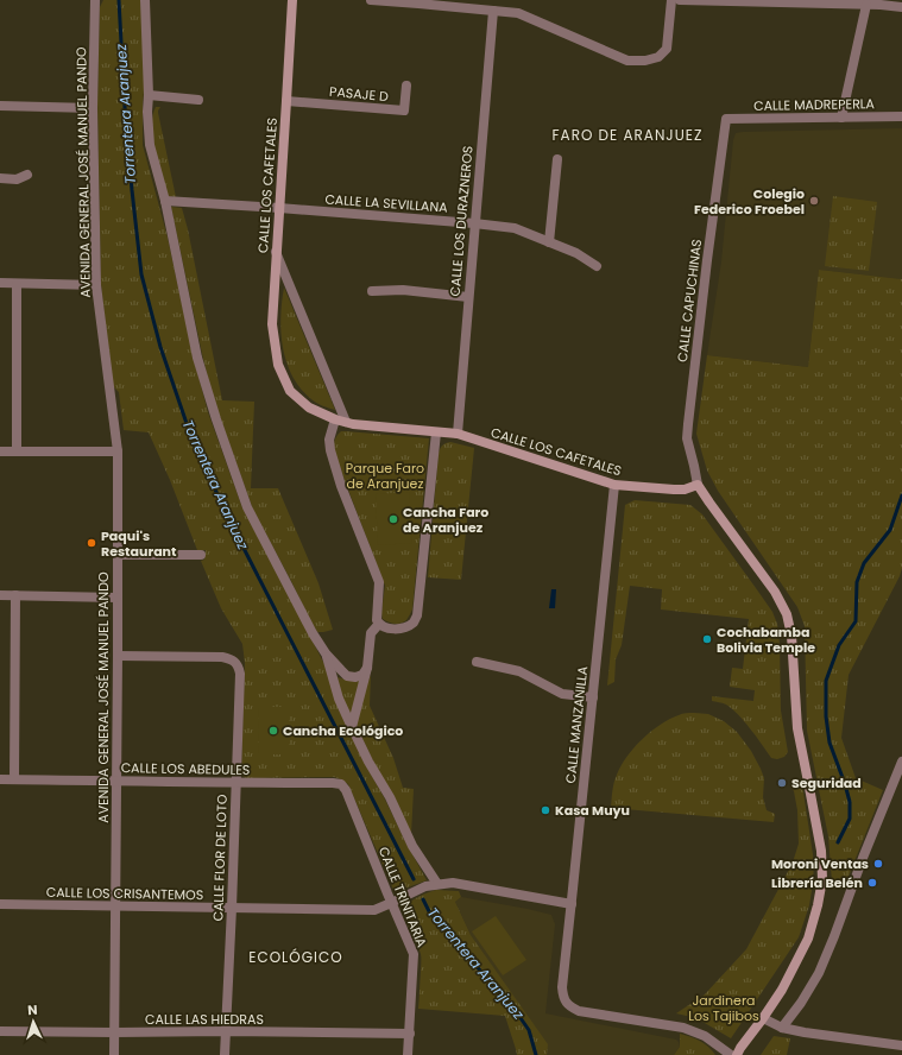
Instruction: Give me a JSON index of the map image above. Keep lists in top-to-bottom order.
{
  "streets": {
    "main road": ["CALLE LOS CAFETALES"],
    "street": [
      "PASAJE D",
      "CALLE MADREPERLA",
      "AVENIDA GENERAL JOSÉ MANUEL PANDO",
      "CALLE LA SEVILLANA",
      "CALLE LOS DURAZNEROS",
      "CALLE CAPUCHINAS",
      "CALLE MANZANILLA",
      "CALLE LOS ABEDULES",
      "CALLE FLOR DE LOTO",
      "CALLE LOS CRISANTEMOS",
      "CALLE TRINITARIA",
      "CALLE LAS HIEDRAS"
    ]
  },
  "crossings": [
    ["PASAJE D", "CALLE LOS CAFETALES"],
    ["CALLE MADREPERLA", "CALLE CAPUCHINAS"],
    ["AVENIDA GENERAL JOSÉ MANUEL PANDO", "CALLE LOS ABEDULES"],
    ["AVENIDA GENERAL JOSÉ MANUEL PANDO", "CALLE FLOR DE LOTO"],
    ["AVENIDA GENERAL JOSÉ MANUEL PANDO", "CALLE LOS CRISANTEMOS"],
    ["AVENIDA GENERAL JOSÉ MANUEL PANDO", "CALLE LAS HIEDRAS"],
    ["CALLE LOS CAFETALES", "CALLE LA SEVILLANA"],
    ["CALLE LOS CAFETALES", "CALLE LOS DURAZNEROS"],
    ["CALLE LOS CAFETALES", "CALLE CAPUCHINAS"],
    ["CALLE LOS CAFETALES", "CALLE MANZANILLA"],
    ["CALLE LA SEVILLANA", "CALLE LOS DURAZNEROS"],
    ["CALLE MANZANILLA", "CALLE LOS CRISANTEMOS"],
    ["CALLE LOS ABEDULES", "CALLE FLOR DE LOTO"],
    ["CALLE LOS ABEDULES", "CALLE TRINITARIA"],
    ["CALLE FLOR DE LOTO", "CALLE LOS CRISANTEMOS"],
    ["CALLE FLOR DE LOTO", "CALLE LAS HIEDRAS"],
    ["CALLE LOS CRISANTEMOS", "CALLE TRINITARIA"],
    ["CALLE TRINITARIA", "CALLE LAS HIEDRAS"]
  ],
  "districts": ["FARO DE ARANJUEZ", "ECOLÓGICO"],
  "water": ["Torrentera Aranjuez"],
  "parks": ["Parque Faro de Aranjuez", "Jardinera Los Tajibos"],
  "places": [
    "Colegio Federico Froebel",
    "Cancha Faro de Aranjuez",
    "Paqui's Restaurant",
    "Cochabamba Bolivia Temple",
    "Cancha Ecológico",
    "Seguridad",
    "Kasa Muyu",
    "Moroni Ventas",
    "Librería Belén"
  ],
  "north": "top"
}
